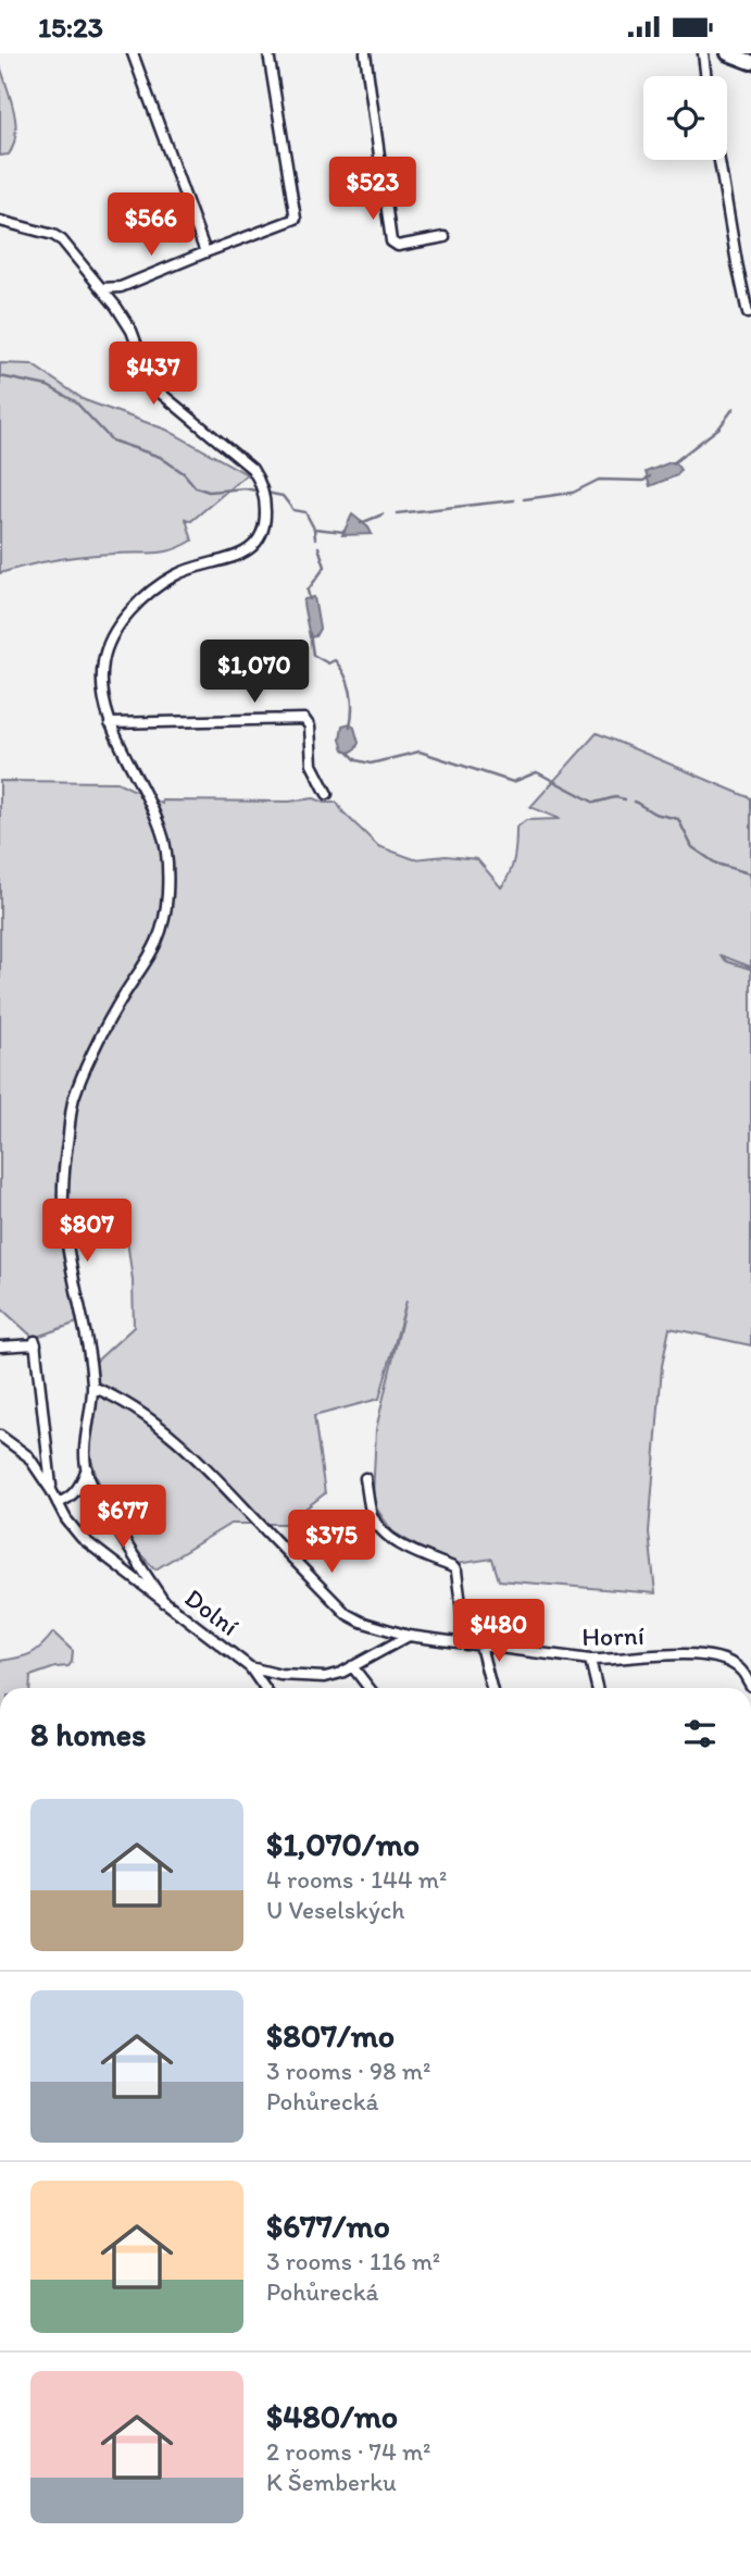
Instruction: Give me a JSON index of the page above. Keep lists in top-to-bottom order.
{
  "streets": {
    "street": ["Dolní", "Horní"]
  },
  "page": {
    "status": "15:23",
    "price": [
      "$523",
      "$566",
      "$437",
      "$1,070",
      "$807",
      "$677",
      "$375",
      "$480"
    ],
    "heading": "8 homes",
    "list": [
      {
        "name": "$1,070/mo",
        "note": "4 rooms · 144 m² · U Veselských"
      },
      {
        "name": "$807/mo",
        "note": "3 rooms · 98 m² · Pohůrecká"
      },
      {
        "name": "$677/mo",
        "note": "3 rooms · 116 m² · Pohůrecká"
      },
      {
        "name": "$480/mo",
        "note": "2 rooms · 74 m² · K Šemberku"
      }
    ]
  }
}
